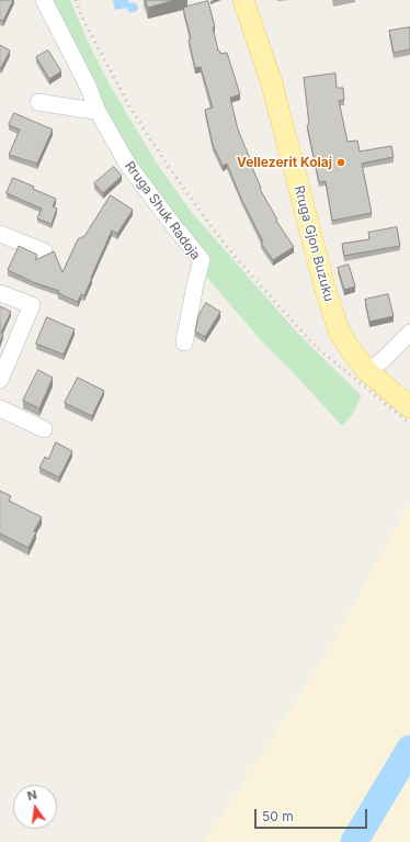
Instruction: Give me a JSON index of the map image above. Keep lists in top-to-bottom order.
{
  "streets": {
    "main road": ["Rruga Gjon Buzuku"],
    "street": ["Rruga Shuk Radoja"]
  },
  "places": ["Vellezerit Kolaj"],
  "scale_bar": "50 m",
  "north": "top"
}
